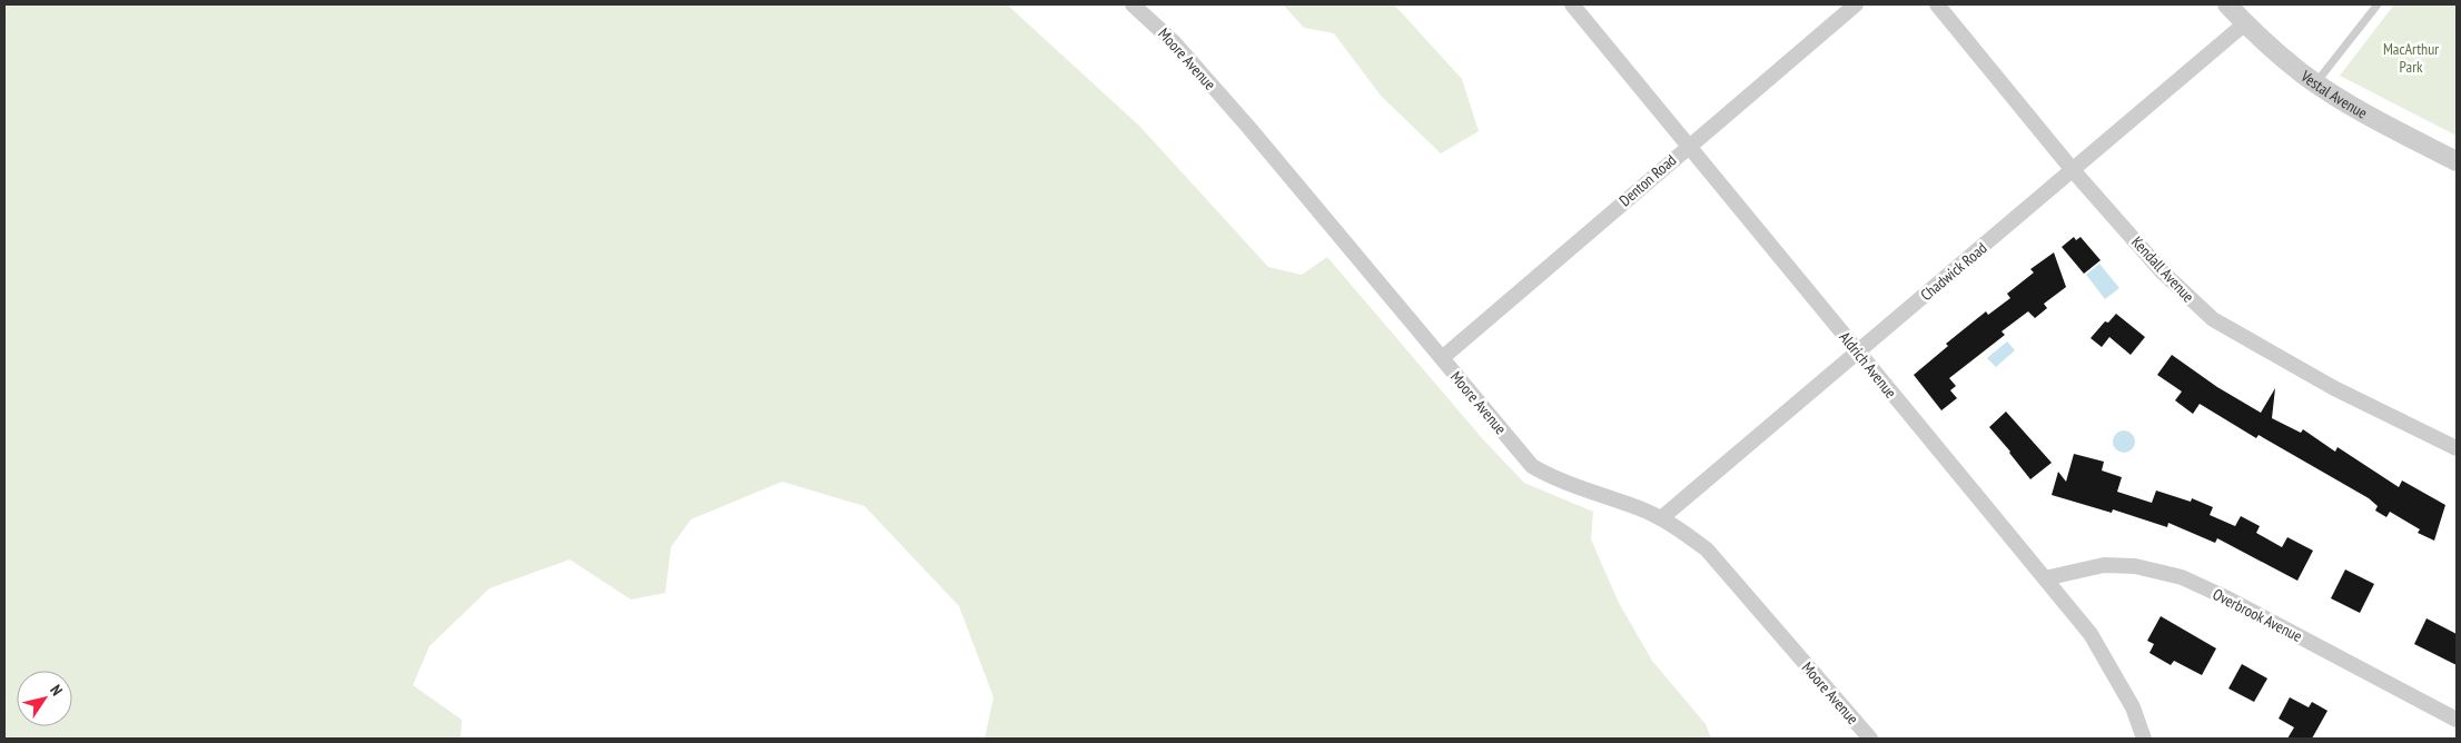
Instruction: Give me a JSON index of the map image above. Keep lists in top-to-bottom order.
{
  "streets": {
    "street": [
      "Moore Avenue",
      "Vestal Avenue",
      "Denton Road",
      "Kendall Avenue",
      "Chadwick Road",
      "Aldrich Avenue",
      "Overbrook Avenue"
    ]
  },
  "crossings": [
    ["Moore Avenue", "Denton Road"],
    ["Moore Avenue", "Chadwick Road"],
    ["Vestal Avenue", "Chadwick Road"],
    ["Denton Road", "Aldrich Avenue"],
    ["Kendall Avenue", "Chadwick Road"],
    ["Chadwick Road", "Aldrich Avenue"],
    ["Aldrich Avenue", "Overbrook Avenue"]
  ],
  "parks": ["MacArthur Park"],
  "north": "top right"
}
